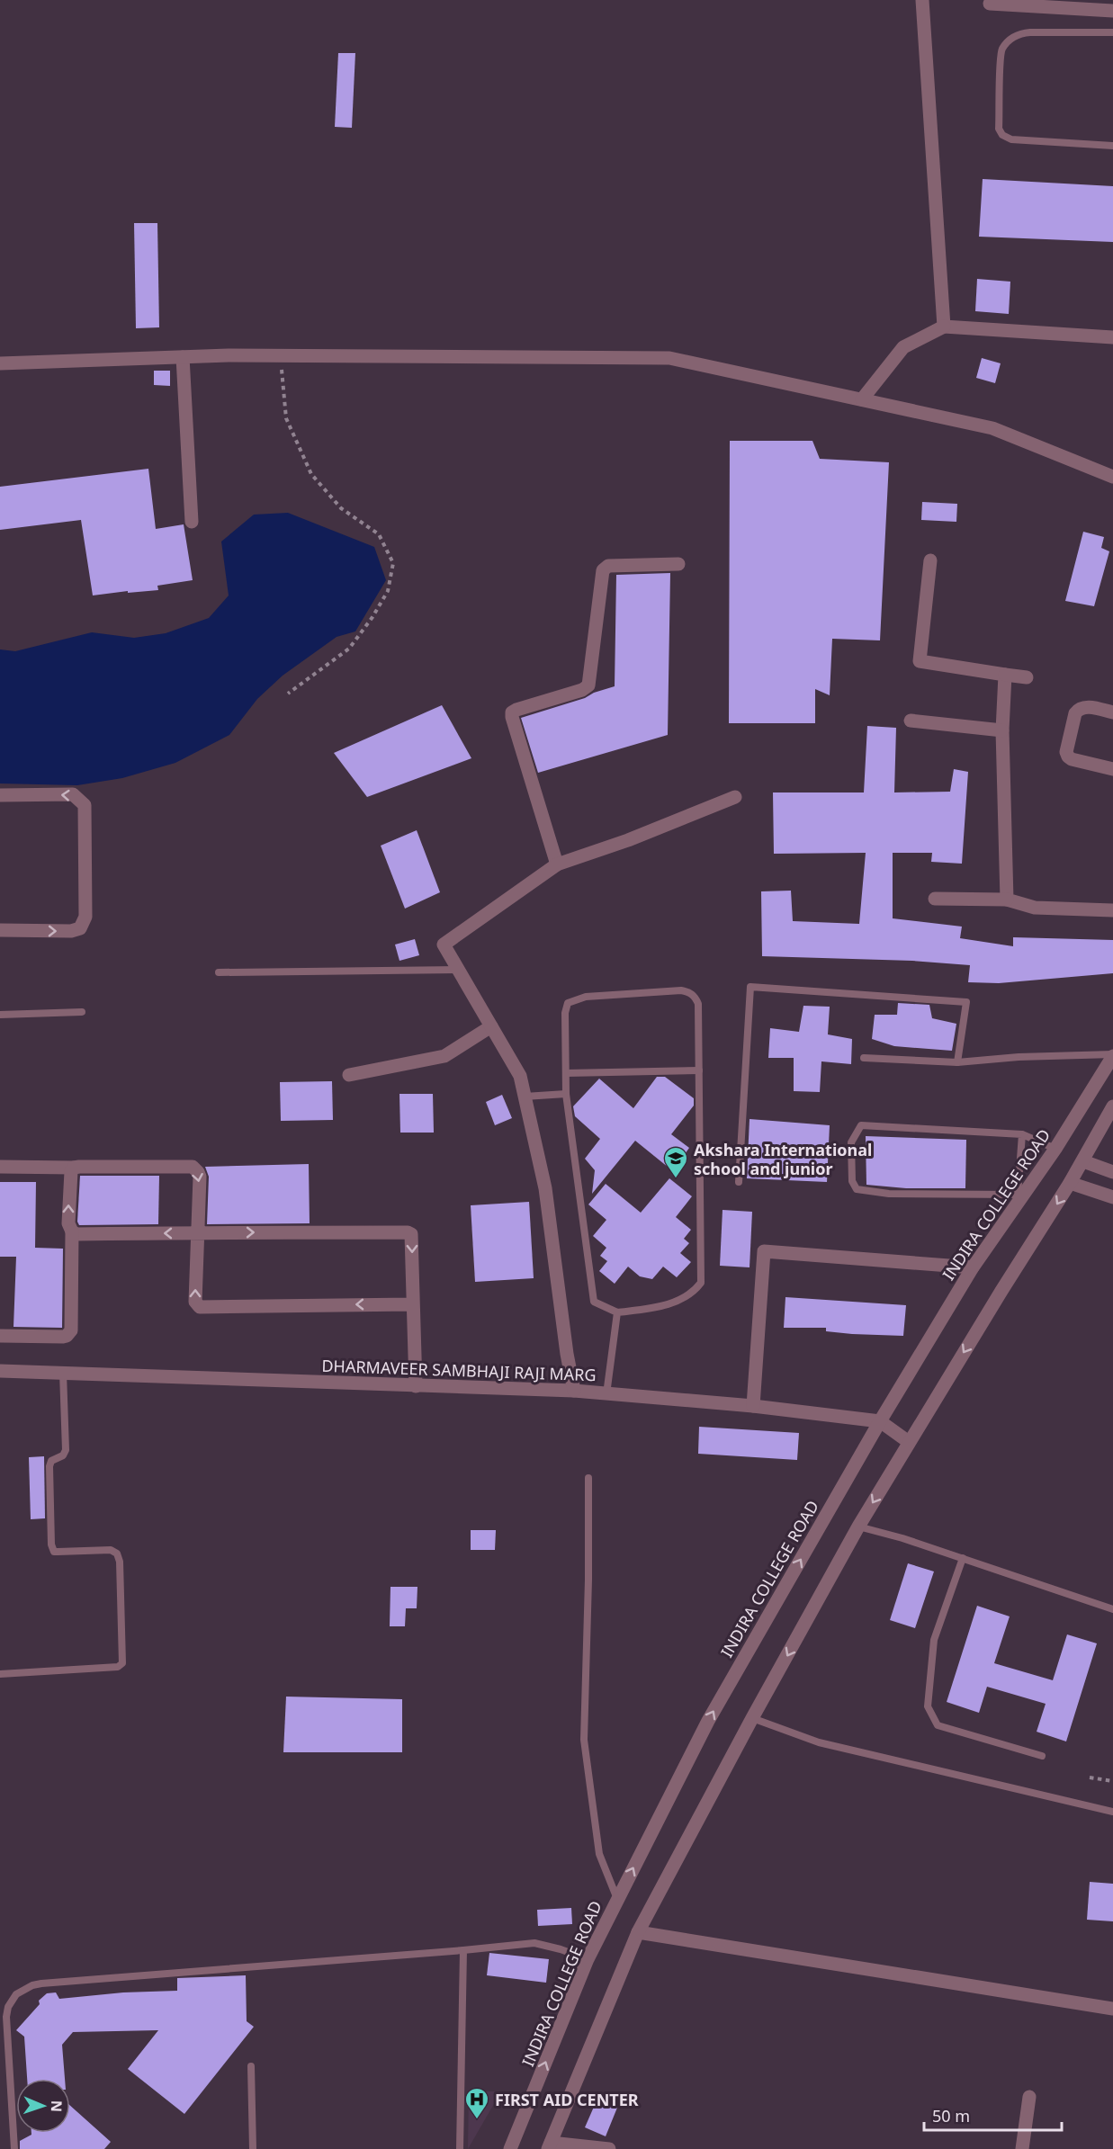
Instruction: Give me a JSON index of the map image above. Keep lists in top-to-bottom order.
{
  "streets": {
    "street": ["INDIRA COLLEGE ROAD", "DHARMAVEER SAMBHAJI RAJI MARG"]
  },
  "crossings": [
    ["INDIRA COLLEGE ROAD", "DHARMAVEER SAMBHAJI RAJI MARG"]
  ],
  "places": {
    "school or university": ["Akshara International school and junior"],
    "hospital": ["FIRST AID CENTER"]
  },
  "scale_bar": "50 m",
  "north": "right"
}
